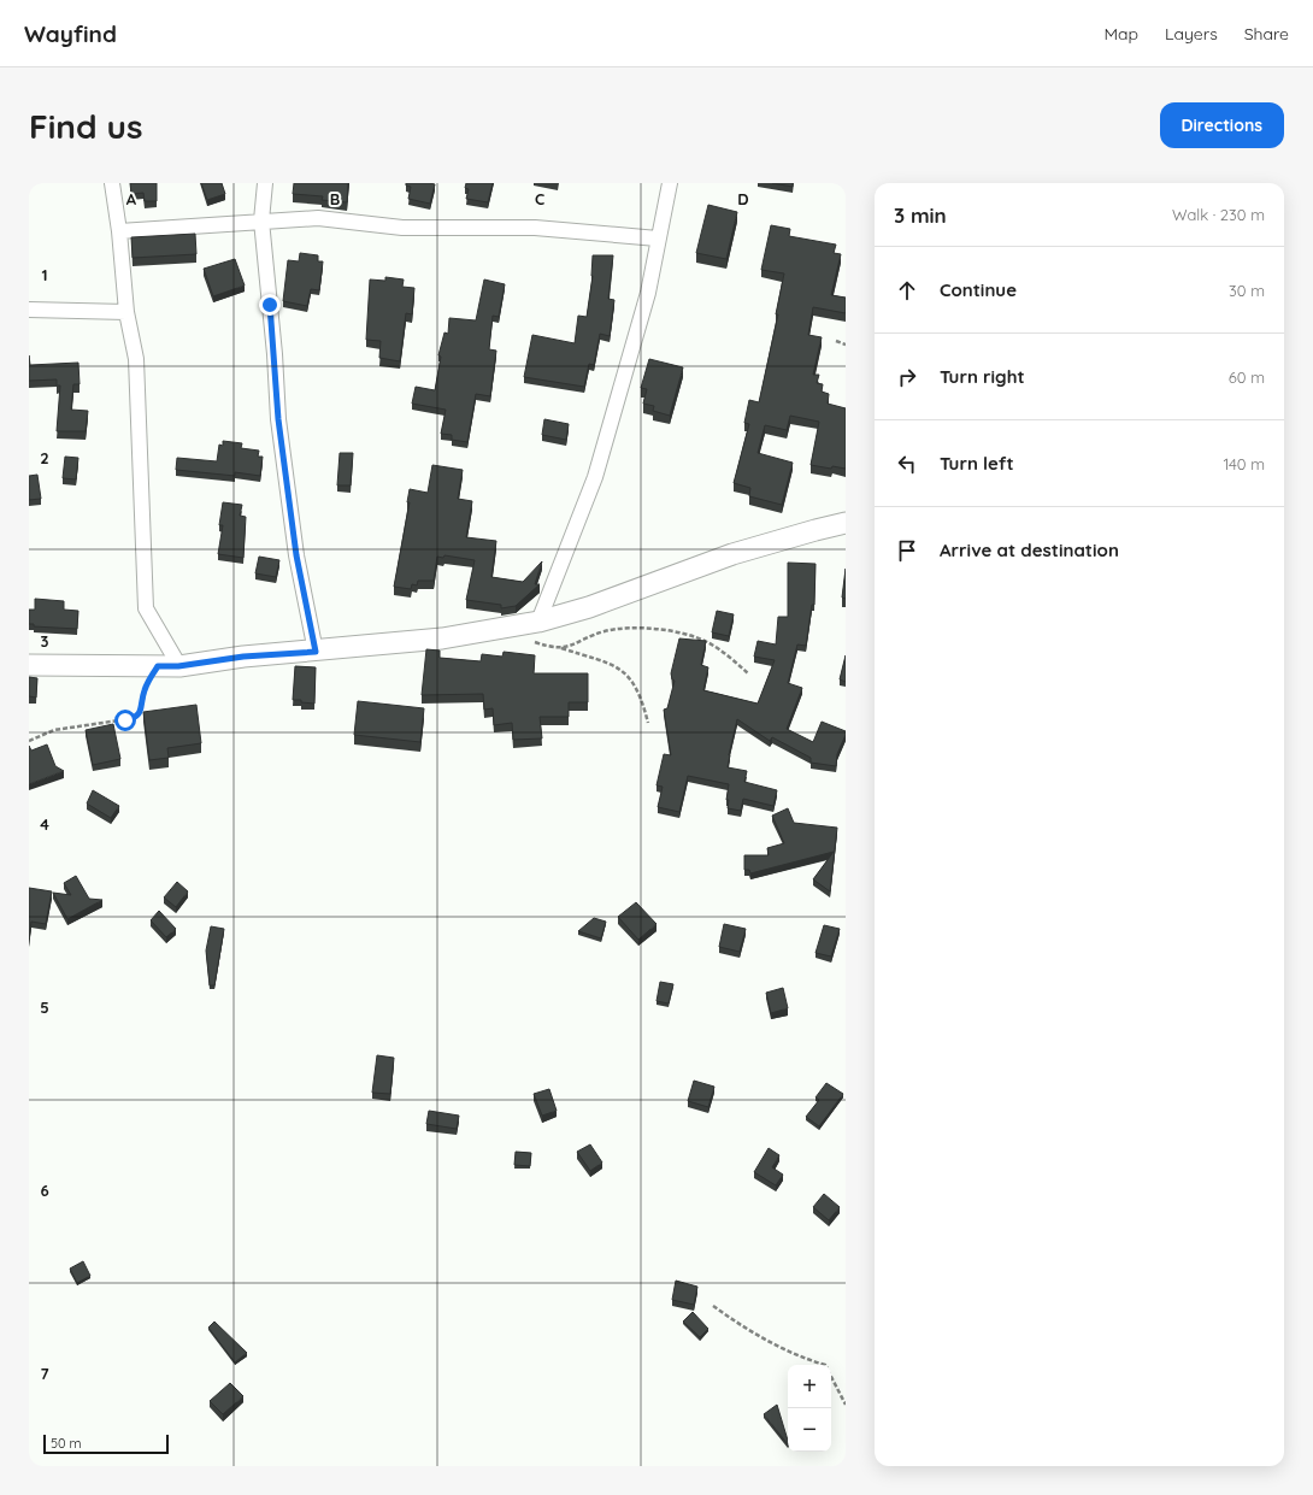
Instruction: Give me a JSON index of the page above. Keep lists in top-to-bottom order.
{
  "scale_bar": "50 m",
  "page": {
    "header": "Wayfind",
    "nav": ["Map", "Layers", "Share"],
    "buttons": "Directions",
    "title": "Find us",
    "heading": ["3 min", "Walk · 230 m"],
    "list": [
      ["Continue", "30 m"],
      ["Turn right", "60 m"],
      ["Turn left", "140 m"],
      "Arrive at destination"
    ],
    "map_buttons": ["+", "−"],
    "scale": "50 m"
  },
  "grid": {
    "columns": [
      "A",
      "B",
      "C",
      "D"
    ],
    "rows": [
      "1",
      "2",
      "3",
      "4",
      "5",
      "6",
      "7"
    ]
  }
}
